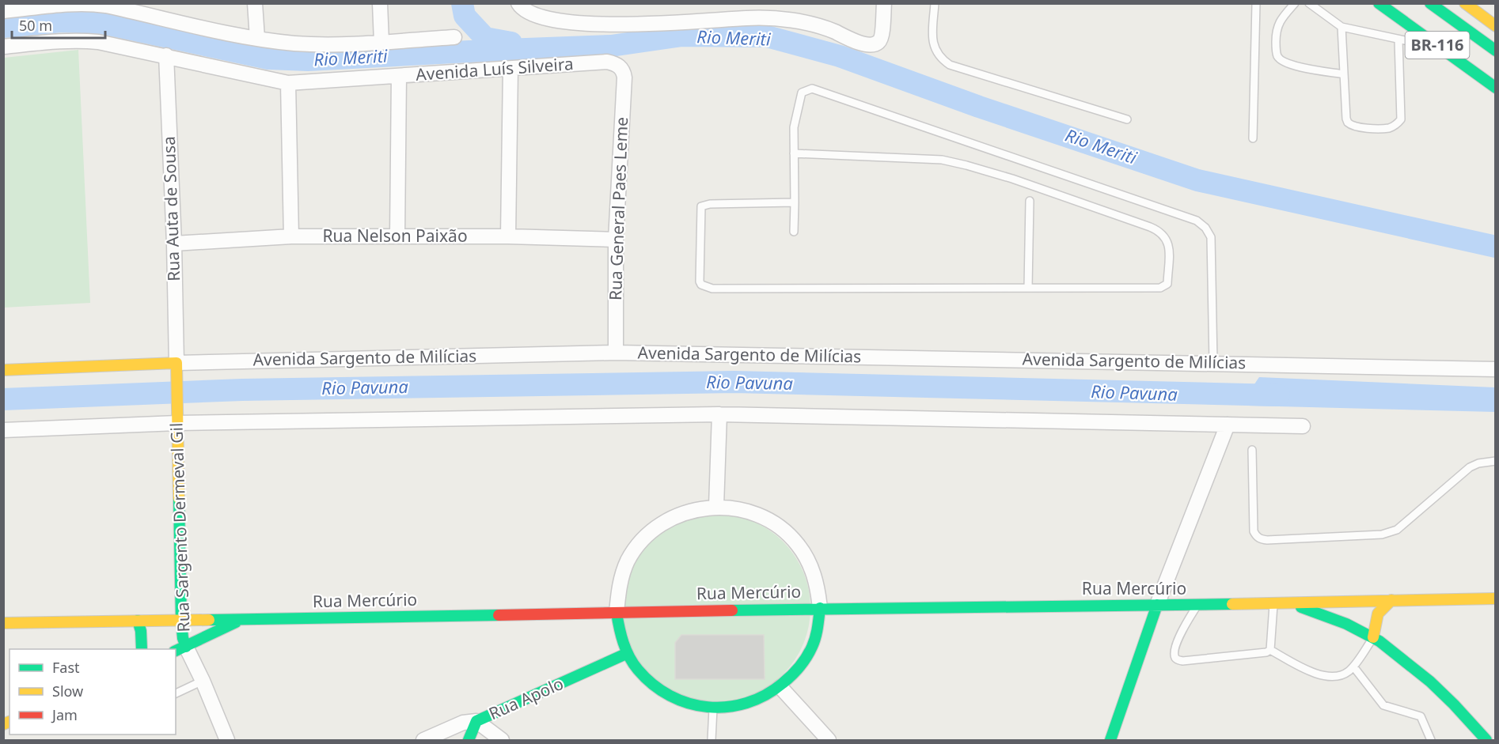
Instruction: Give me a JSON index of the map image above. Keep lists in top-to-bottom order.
{
  "streets": {
    "main road": [
      "BR-116",
      "Avenida Sargento de Milícias",
      "Rua Sargento Dermeval Gil",
      "Rua Mercúrio",
      "Rua Apolo"
    ],
    "street": [
      "Avenida Luís Silveira",
      "Rua Auta de Sousa",
      "Rua General Paes Leme",
      "Rua Nelson Paixão"
    ]
  },
  "crossings": [
    ["Avenida Luís Silveira", "Rua Auta de Sousa"],
    ["Avenida Luís Silveira", "Rua General Paes Leme"],
    ["Rua Auta de Sousa", "Rua Nelson Paixão"],
    ["Rua Auta de Sousa", "Avenida Sargento de Milícias"],
    ["Rua Auta de Sousa", "Rua Sargento Dermeval Gil"],
    ["Rua General Paes Leme", "Rua Nelson Paixão"],
    ["Rua General Paes Leme", "Avenida Sargento de Milícias"],
    ["Avenida Sargento de Milícias", "Rua Sargento Dermeval Gil"],
    ["Rua Sargento Dermeval Gil", "Rua Mercúrio"]
  ],
  "water": ["Rio Meriti", "Rio Pavuna"],
  "legend": ["Fast", "Slow", "Jam"],
  "scale_bar": "50 m"
}
